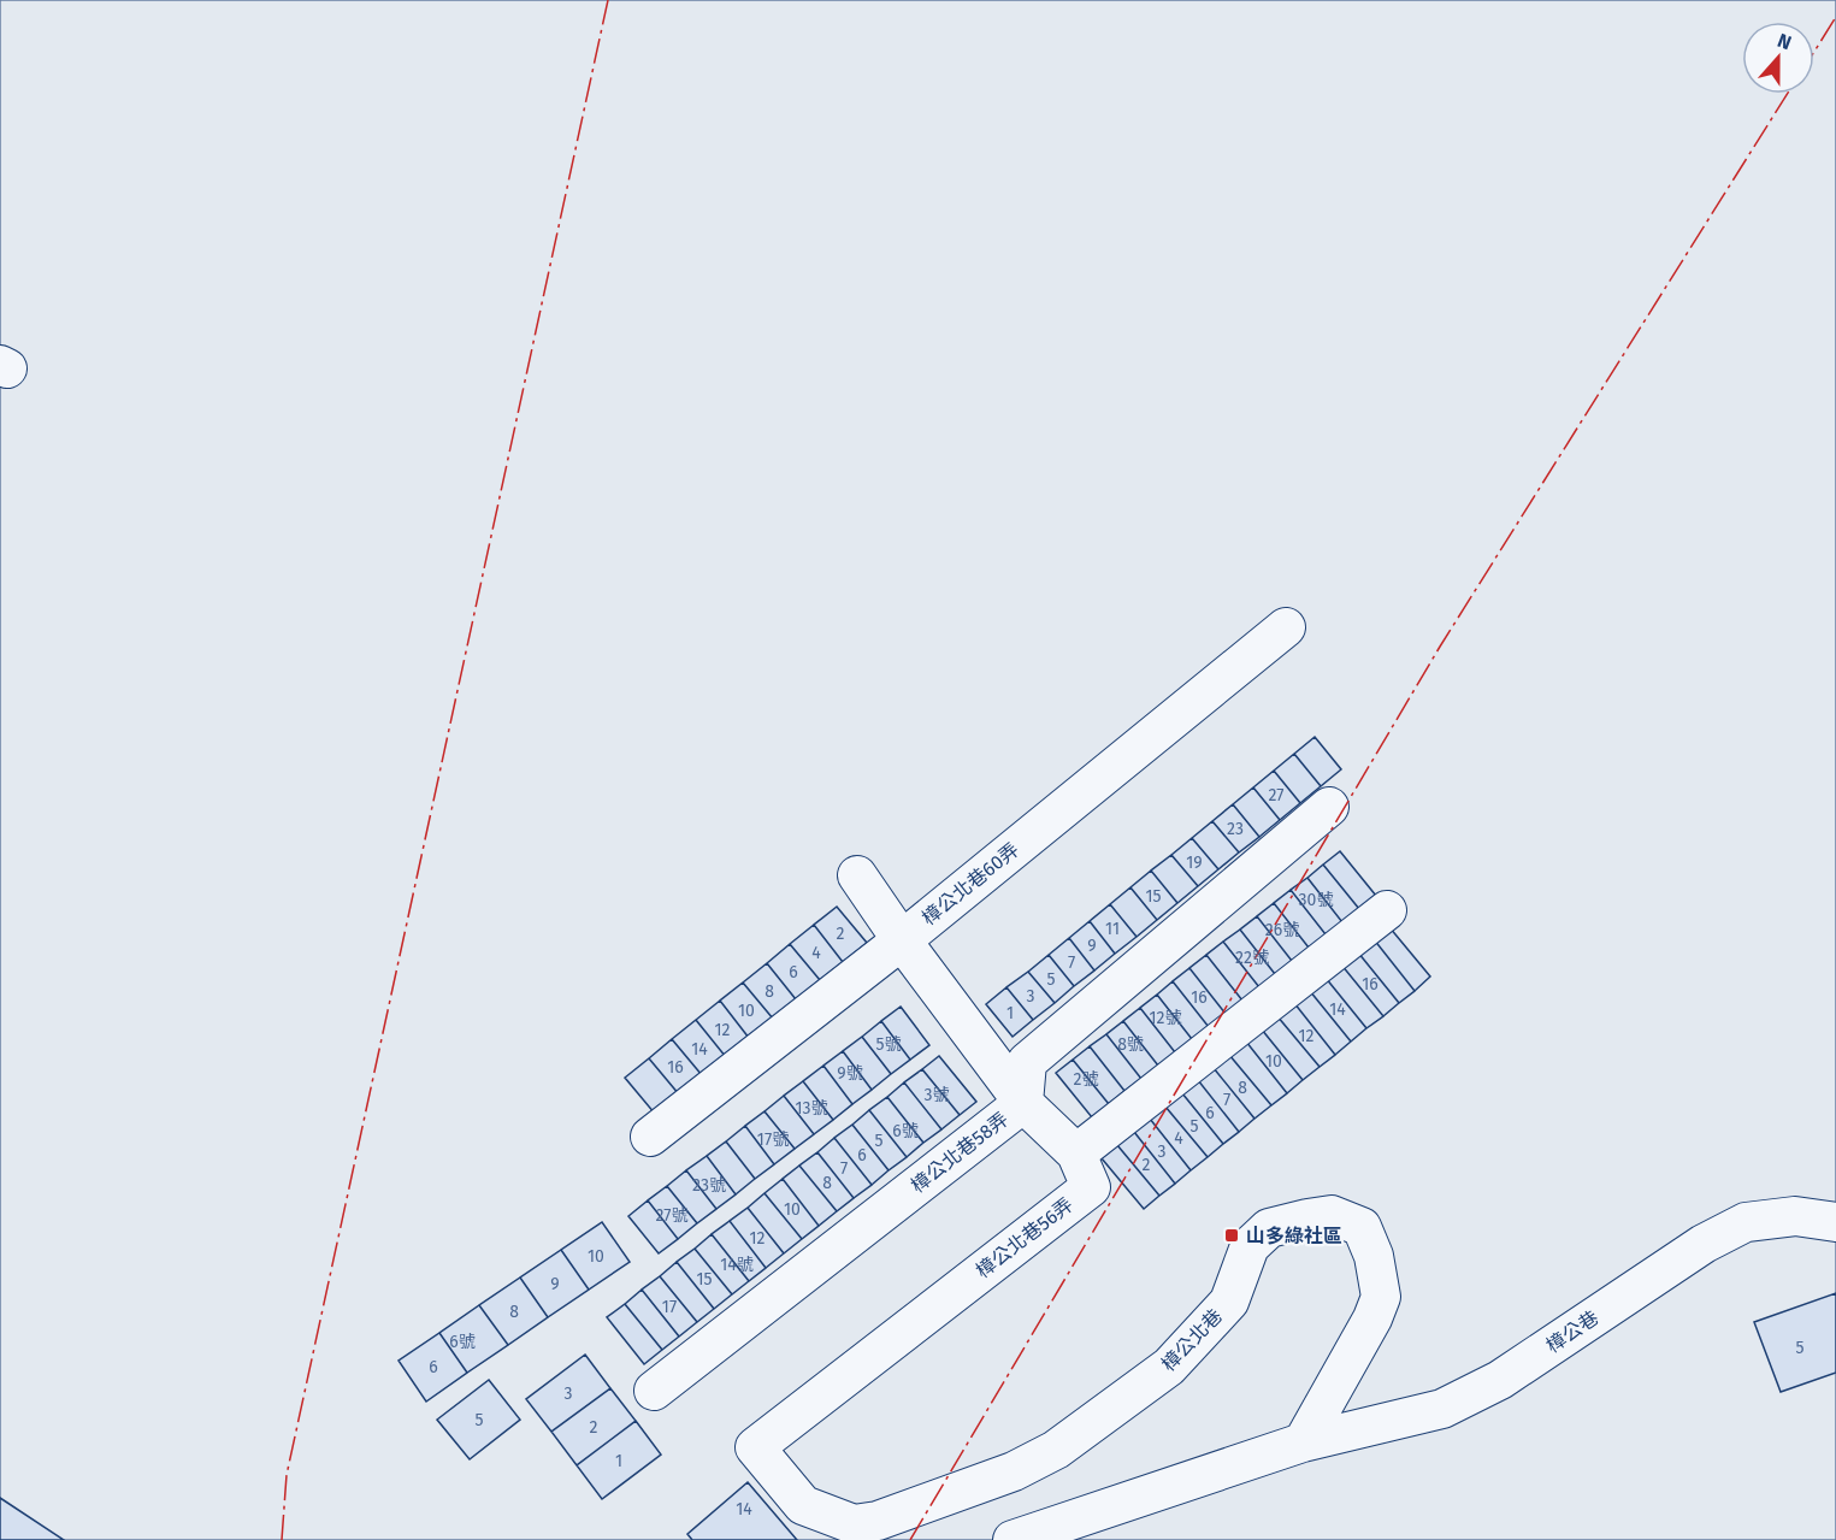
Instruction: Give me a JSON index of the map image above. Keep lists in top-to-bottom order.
{
  "streets": {
    "street": [
      "樟公北巷60弄",
      "樟公北巷58弄",
      "樟公北巷56弄",
      "樟公巷",
      "樟公北巷"
    ]
  },
  "crossings": [
    ["樟公北巷56弄", "樟公北巷"],
    ["樟公巷", "樟公北巷"]
  ],
  "places": {
    "transit": ["山多綠社區"]
  },
  "house_numbers": [
    "27",
    "23",
    "19",
    "15",
    "30號",
    "11",
    "26號",
    "2",
    "9",
    "4",
    "22號",
    "7",
    "6",
    "5",
    "16",
    "8",
    "3",
    "16",
    "14",
    "10",
    "1",
    "12號",
    "12",
    "12",
    "5號",
    "8號",
    "14",
    "10",
    "16",
    "9號",
    "2號",
    "8",
    "3號",
    "7",
    "13號",
    "6",
    "5",
    "6號",
    "4",
    "17號",
    "5",
    "3",
    "6",
    "2",
    "7",
    "8",
    "23號",
    "10",
    "27號",
    "12",
    "10",
    "14號",
    "15",
    "9",
    "17",
    "8",
    "6號",
    "5",
    "6",
    "3",
    "5",
    "2",
    "1",
    "14"
  ],
  "north": "top"
}
